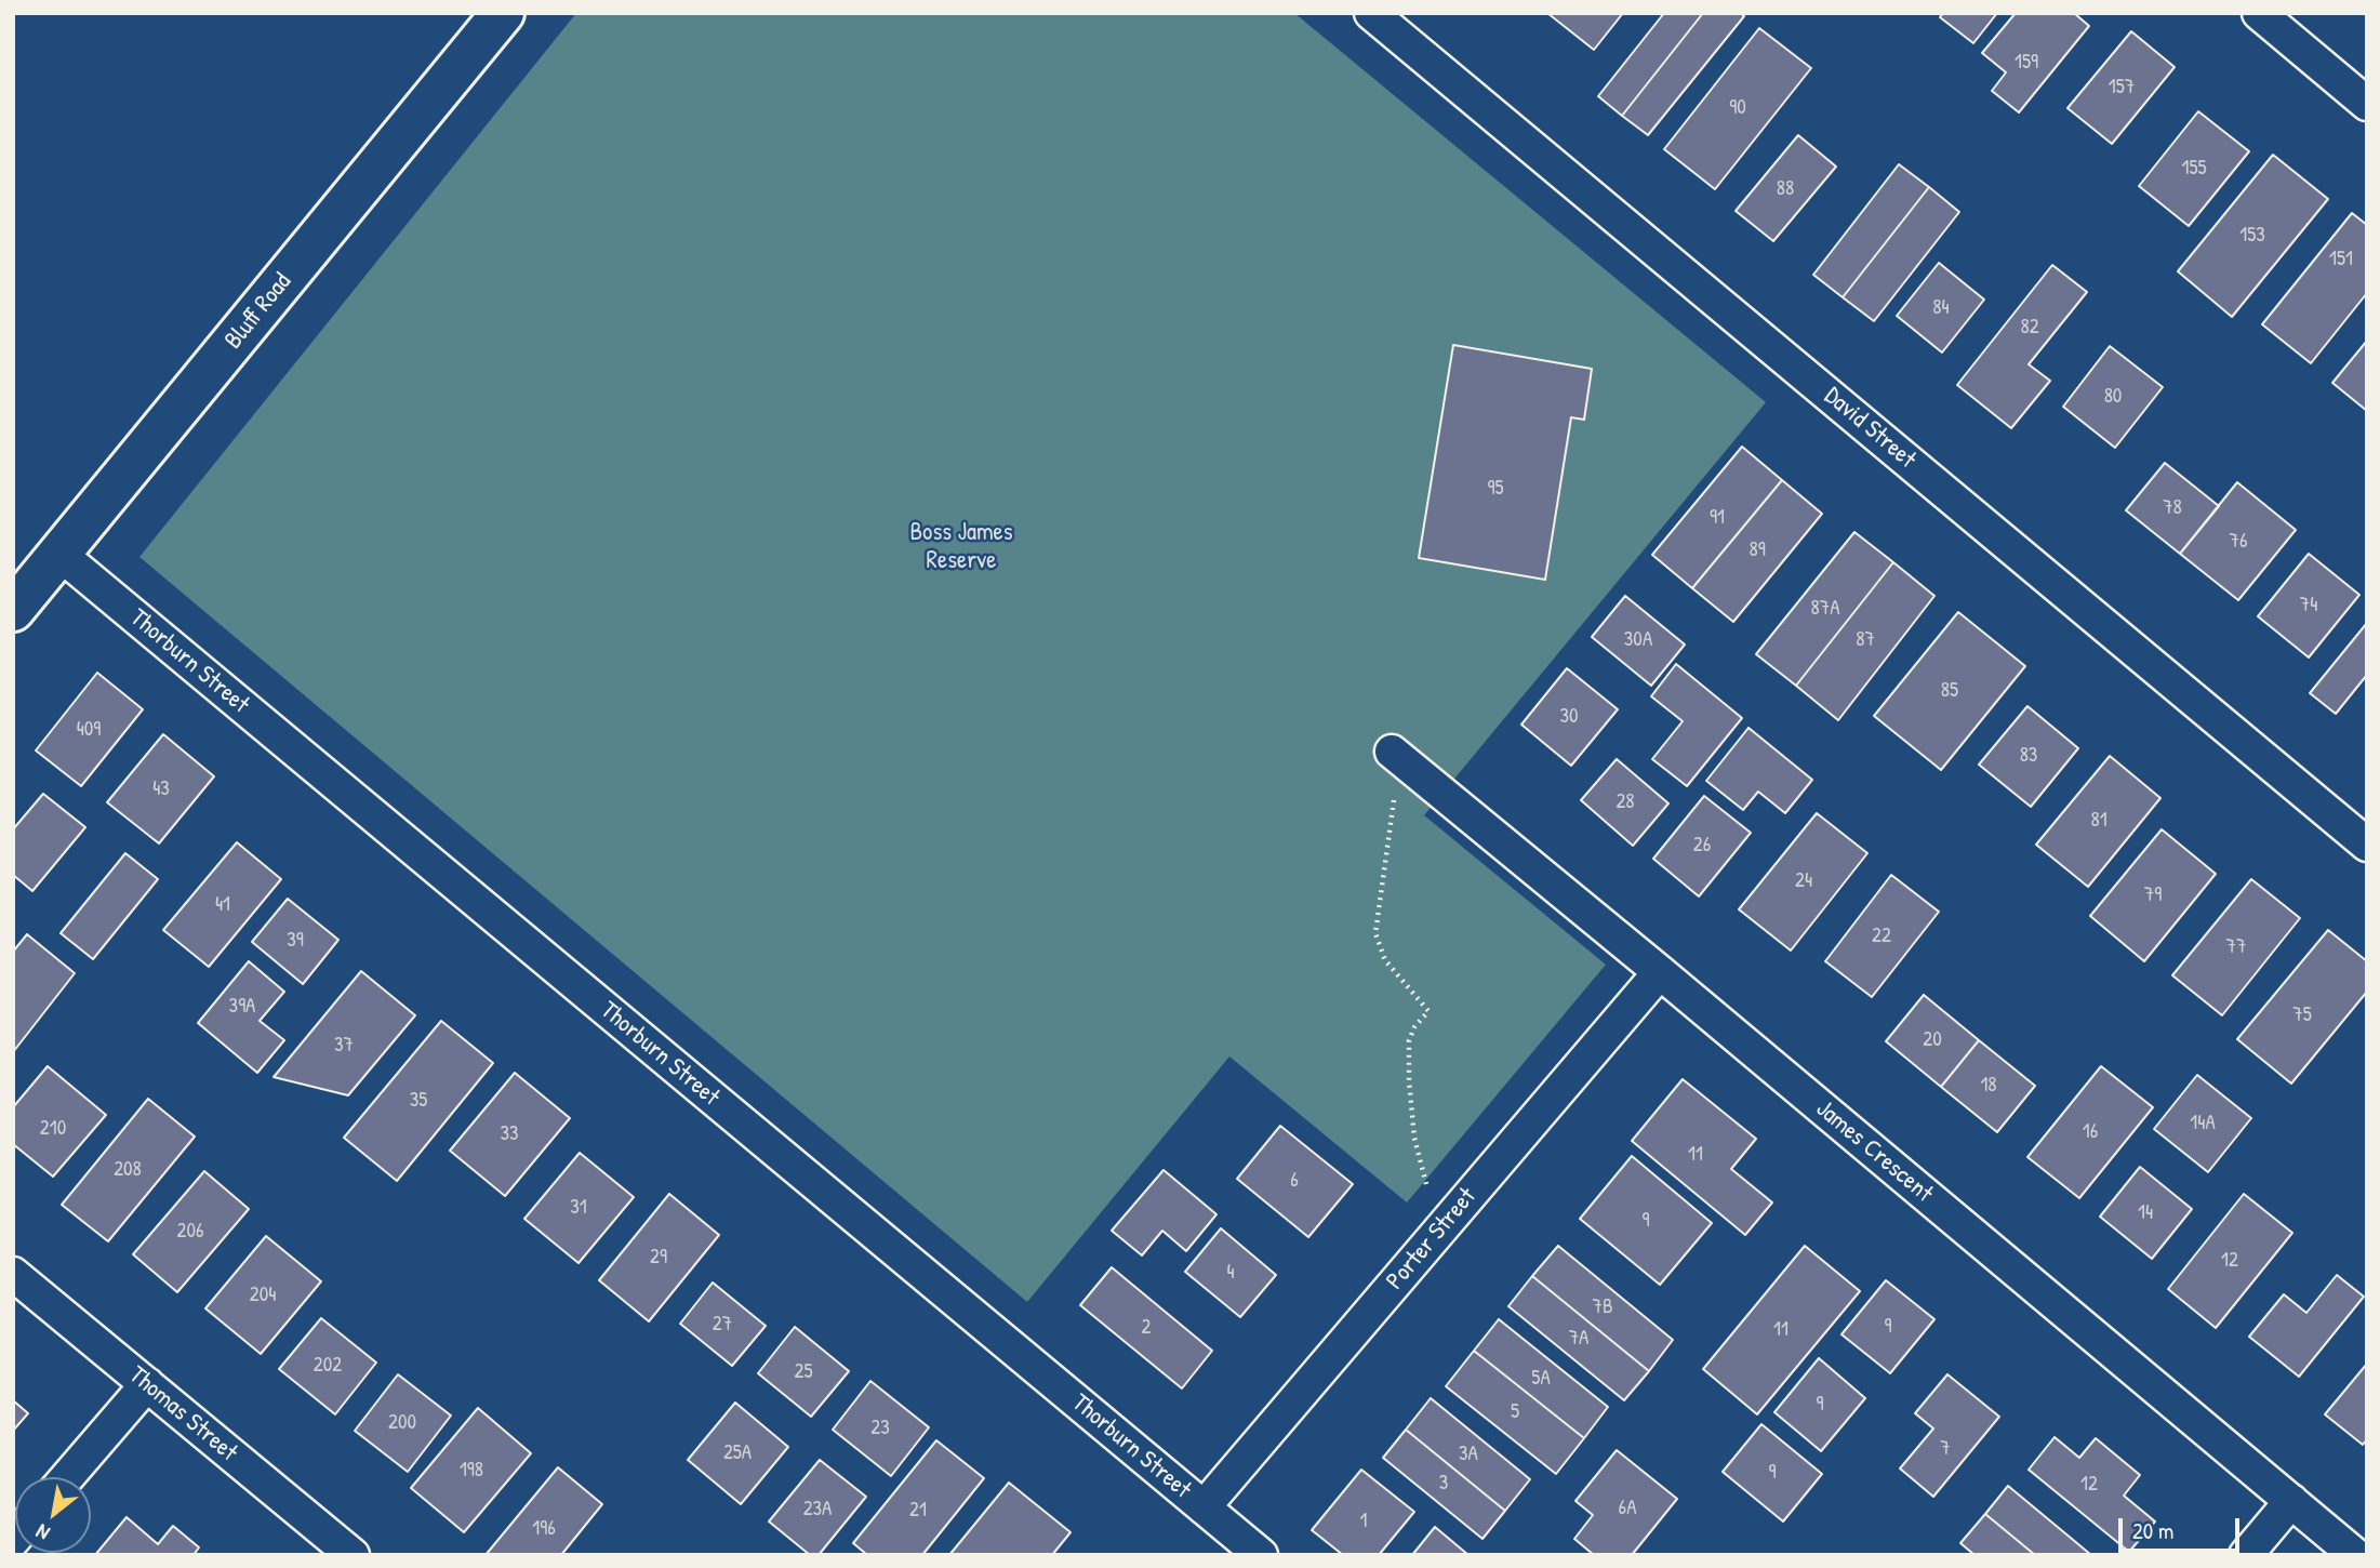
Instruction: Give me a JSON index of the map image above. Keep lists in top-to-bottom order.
{
  "streets": {
    "main road": ["Bluff Road"],
    "street": [
      "David Street",
      "Thorburn Street",
      "James Crescent",
      "Porter Street",
      "Thomas Street"
    ]
  },
  "crossings": [
    ["Bluff Road", "Thorburn Street"],
    ["Thorburn Street", "Porter Street"],
    ["James Crescent", "Porter Street"]
  ],
  "parks": ["Boss James Reserve"],
  "house_numbers": [
    "159",
    "157",
    "90",
    "155",
    "88",
    "153",
    "151",
    "84",
    "82",
    "80",
    "95",
    "78",
    "91",
    "76",
    "89",
    "74",
    "87A",
    "30A",
    "87",
    "85",
    "30",
    "409",
    "83",
    "43",
    "28",
    "81",
    "26",
    "24",
    "79",
    "41",
    "22",
    "39",
    "77",
    "39A",
    "75",
    "20",
    "37",
    "18",
    "35",
    "14A",
    "210",
    "16",
    "33",
    "11",
    "208",
    "6",
    "31",
    "14",
    "9",
    "206",
    "29",
    "12",
    "4",
    "204",
    "7B",
    "27",
    "9",
    "2",
    "11",
    "7A",
    "202",
    "25",
    "5A",
    "9",
    "5",
    "200",
    "23",
    "7",
    "25A",
    "3A",
    "198",
    "9",
    "3",
    "12",
    "6A",
    "23A",
    "21",
    "1",
    "196"
  ],
  "scale_bar": "20 m",
  "north": "bottom left"
}
